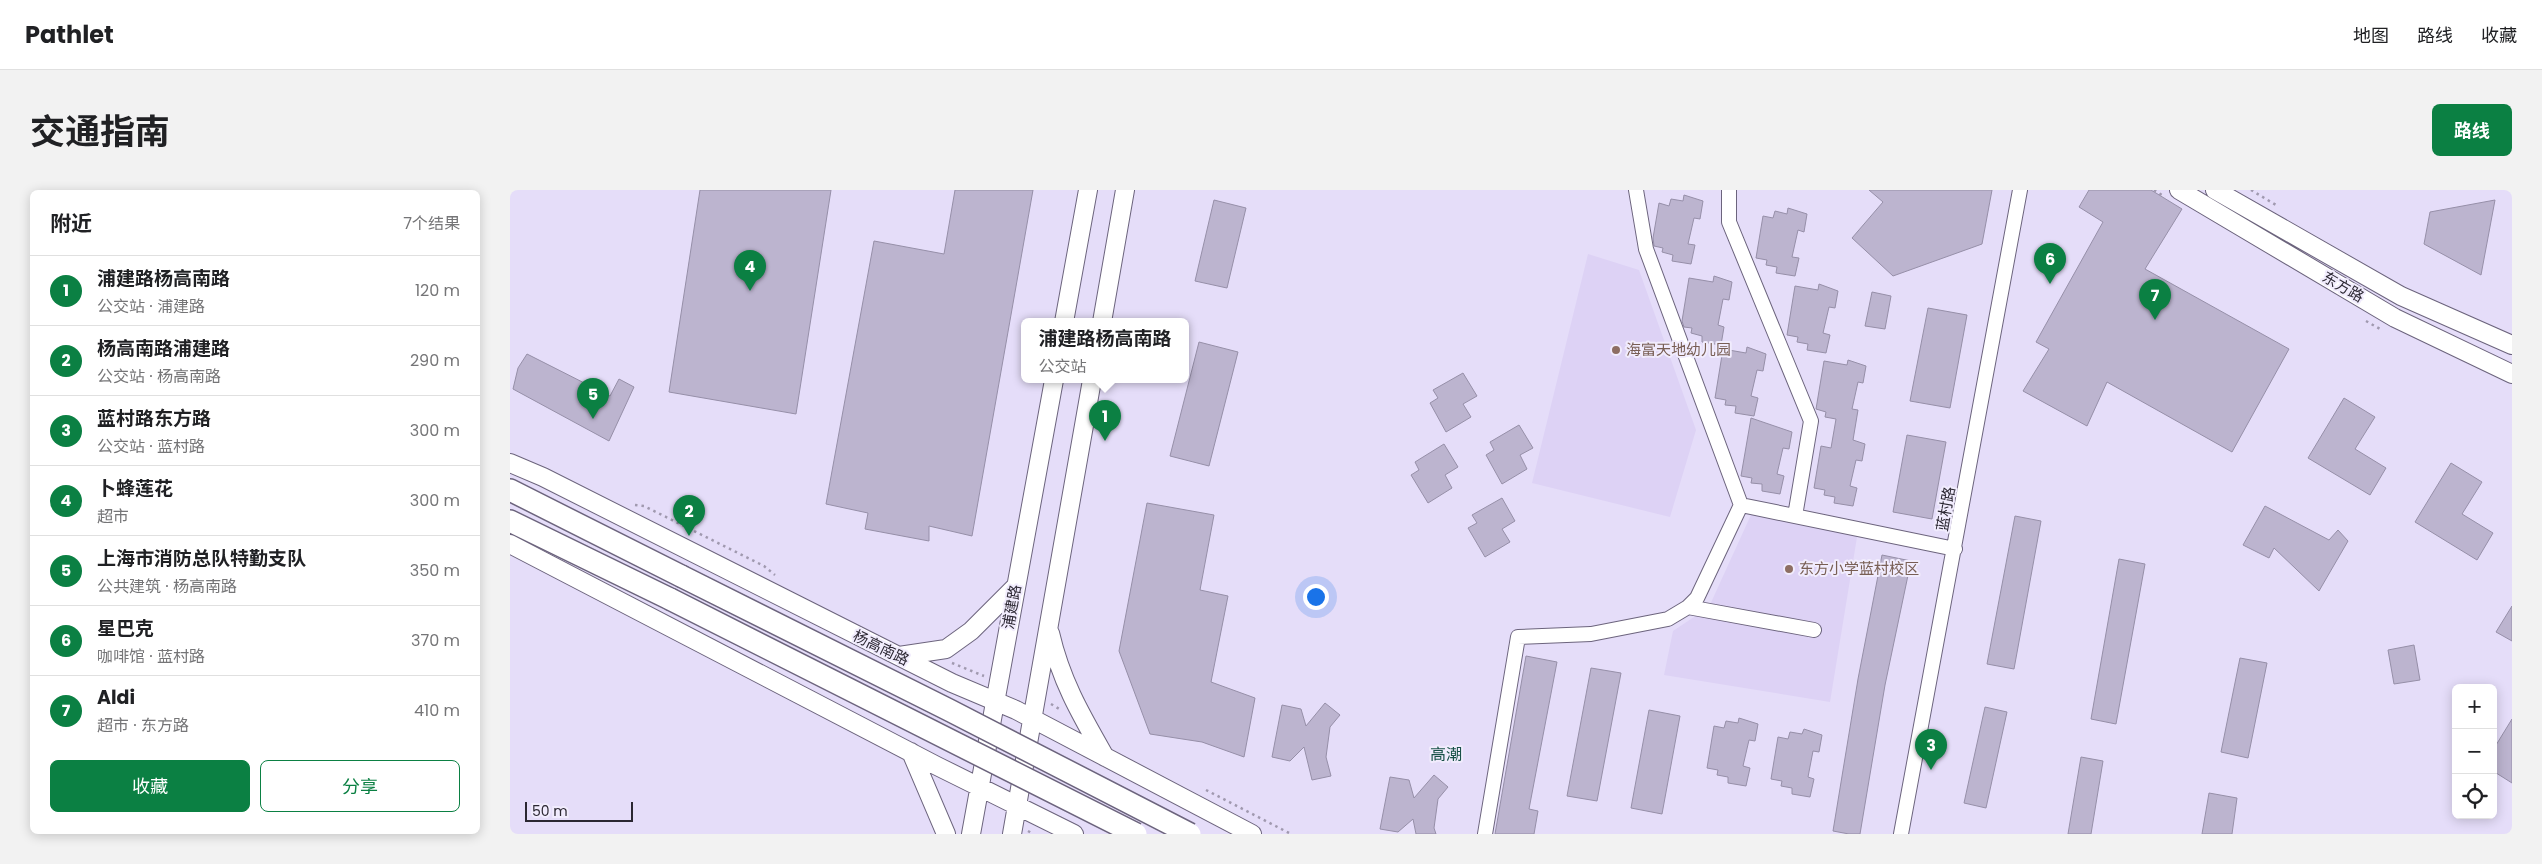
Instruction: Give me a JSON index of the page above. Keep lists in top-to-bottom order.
{
  "streets": {
    "highway": ["杨高南路"],
    "main road": ["东方路", "浦建路"],
    "street": ["蓝村路"]
  },
  "crossings": [
    ["浦建路", "杨高南路"]
  ],
  "districts": ["高潮"],
  "places": ["海富天地幼儿园", "东方小学蓝村校区"],
  "scale_bar": "50 m",
  "page": {
    "header": "Pathlet",
    "nav": ["地图", "路线", "收藏"],
    "title": "交通指南",
    "buttons": [
      "路线",
      ["收藏", "分享"]
    ],
    "heading": ["附近", "7个结果"],
    "pins": [
      "6",
      "4",
      "7",
      "5",
      "1",
      "2",
      "3"
    ],
    "list": [
      {
        "mark": "1",
        "name": "浦建路杨高南路",
        "note": "公交站 · 浦建路",
        "value": "120 m"
      },
      {
        "mark": "2",
        "name": "杨高南路浦建路",
        "note": "公交站 · 杨高南路",
        "value": "290 m"
      },
      {
        "mark": "3",
        "name": "蓝村路东方路",
        "note": "公交站 · 蓝村路",
        "value": "300 m"
      },
      {
        "mark": "4",
        "name": "卜蜂莲花",
        "note": "超市",
        "value": "300 m"
      },
      {
        "mark": "5",
        "name": "上海市消防总队特勤支队",
        "note": "公共建筑 · 杨高南路",
        "value": "350 m"
      },
      {
        "mark": "6",
        "name": "星巴克",
        "note": "咖啡馆 · 蓝村路",
        "value": "370 m"
      },
      {
        "mark": "7",
        "name": "Aldi",
        "note": "超市 · 东方路",
        "value": "410 m"
      }
    ],
    "popup": ["浦建路杨高南路", "公交站"],
    "map_buttons": ["+", "−"],
    "scale": "50 m"
  }
}
